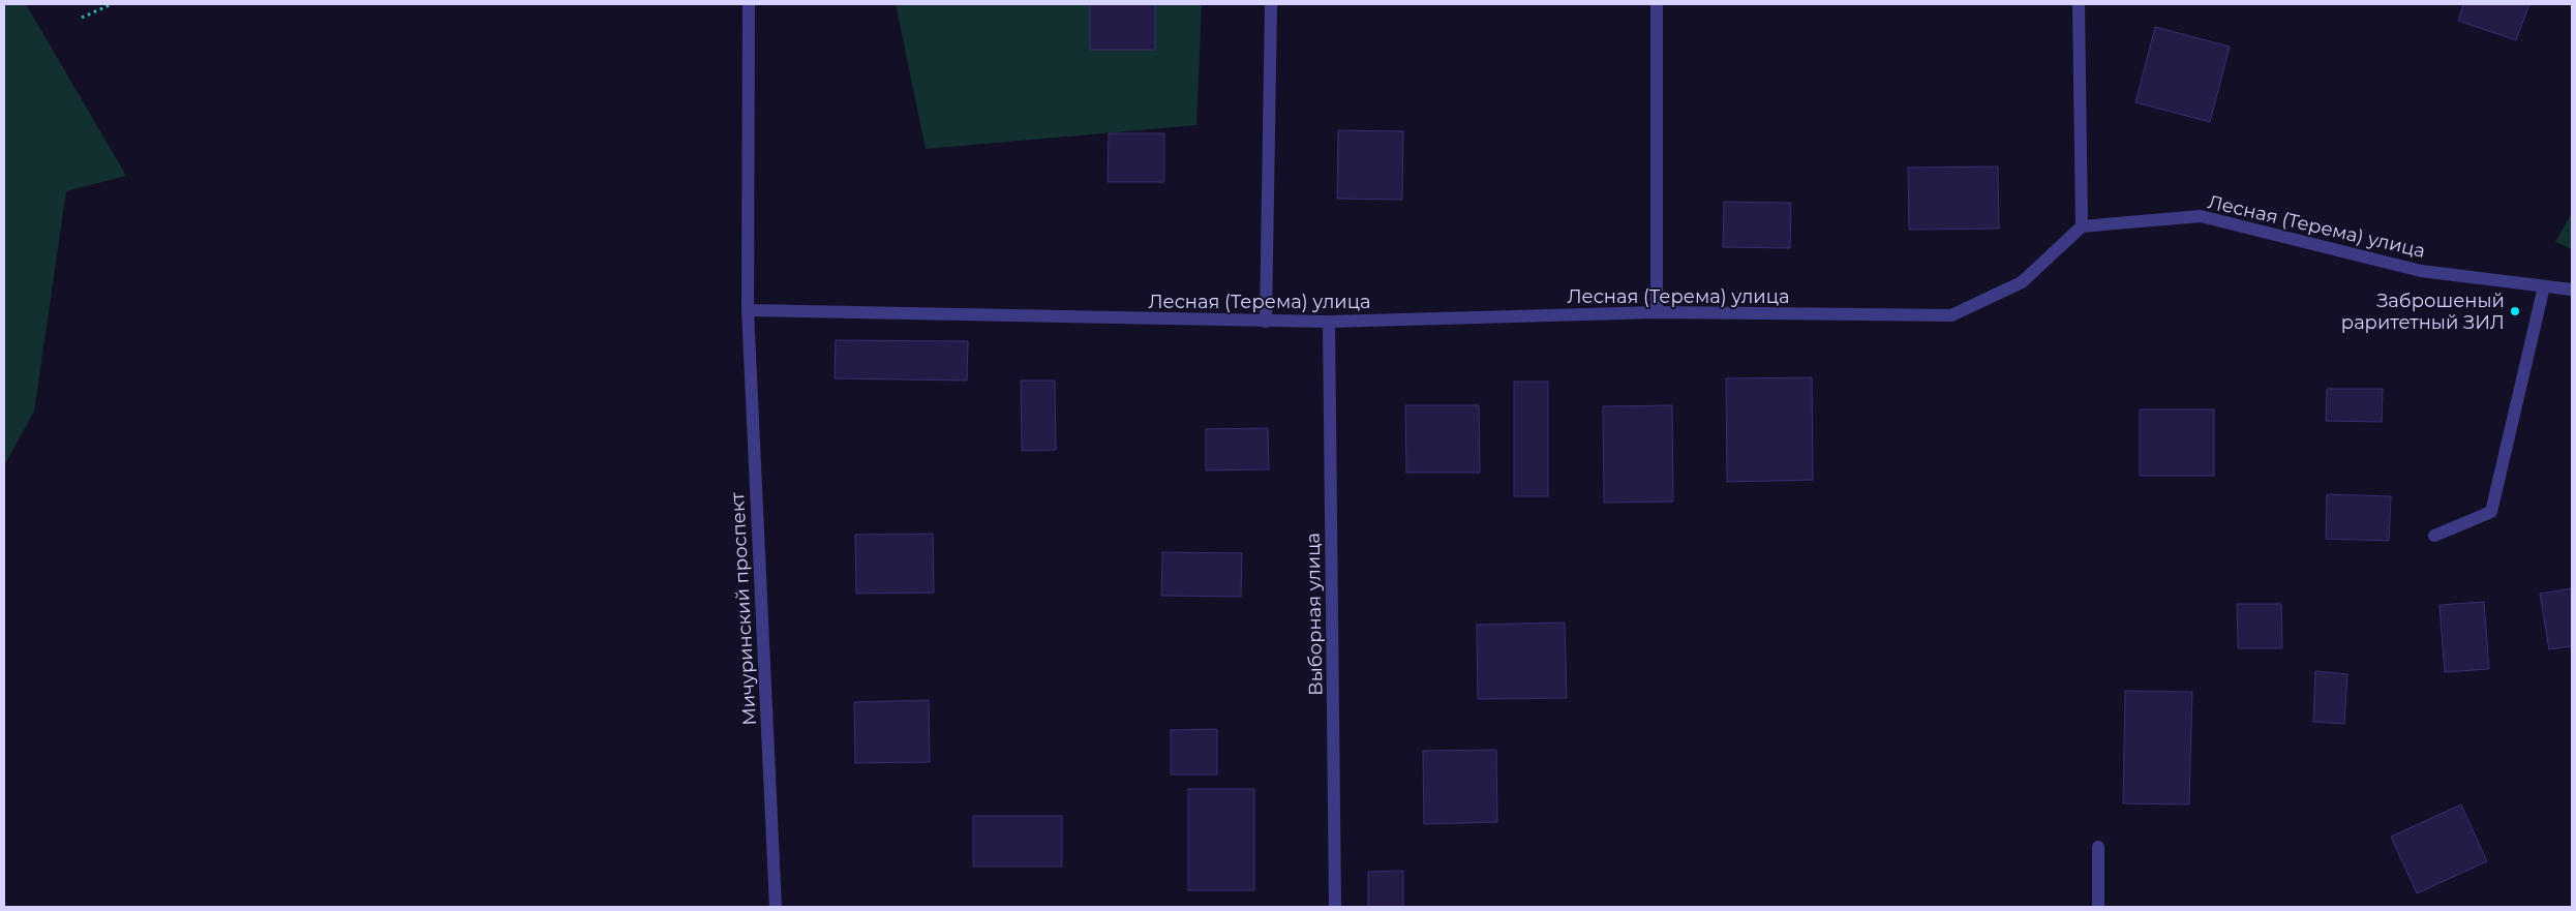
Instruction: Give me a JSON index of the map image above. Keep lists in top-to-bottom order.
{
  "streets": {
    "street": ["Лесная (Терема) улица", "Мичуринский проспект", "Выборная улица"]
  },
  "crossings": [
    ["Лесная (Терема) улица", "Мичуринский проспект"],
    ["Лесная (Терема) улица", "Выборная улица"]
  ],
  "places": ["Заброшеный раритетный ЗИЛ"]
}
